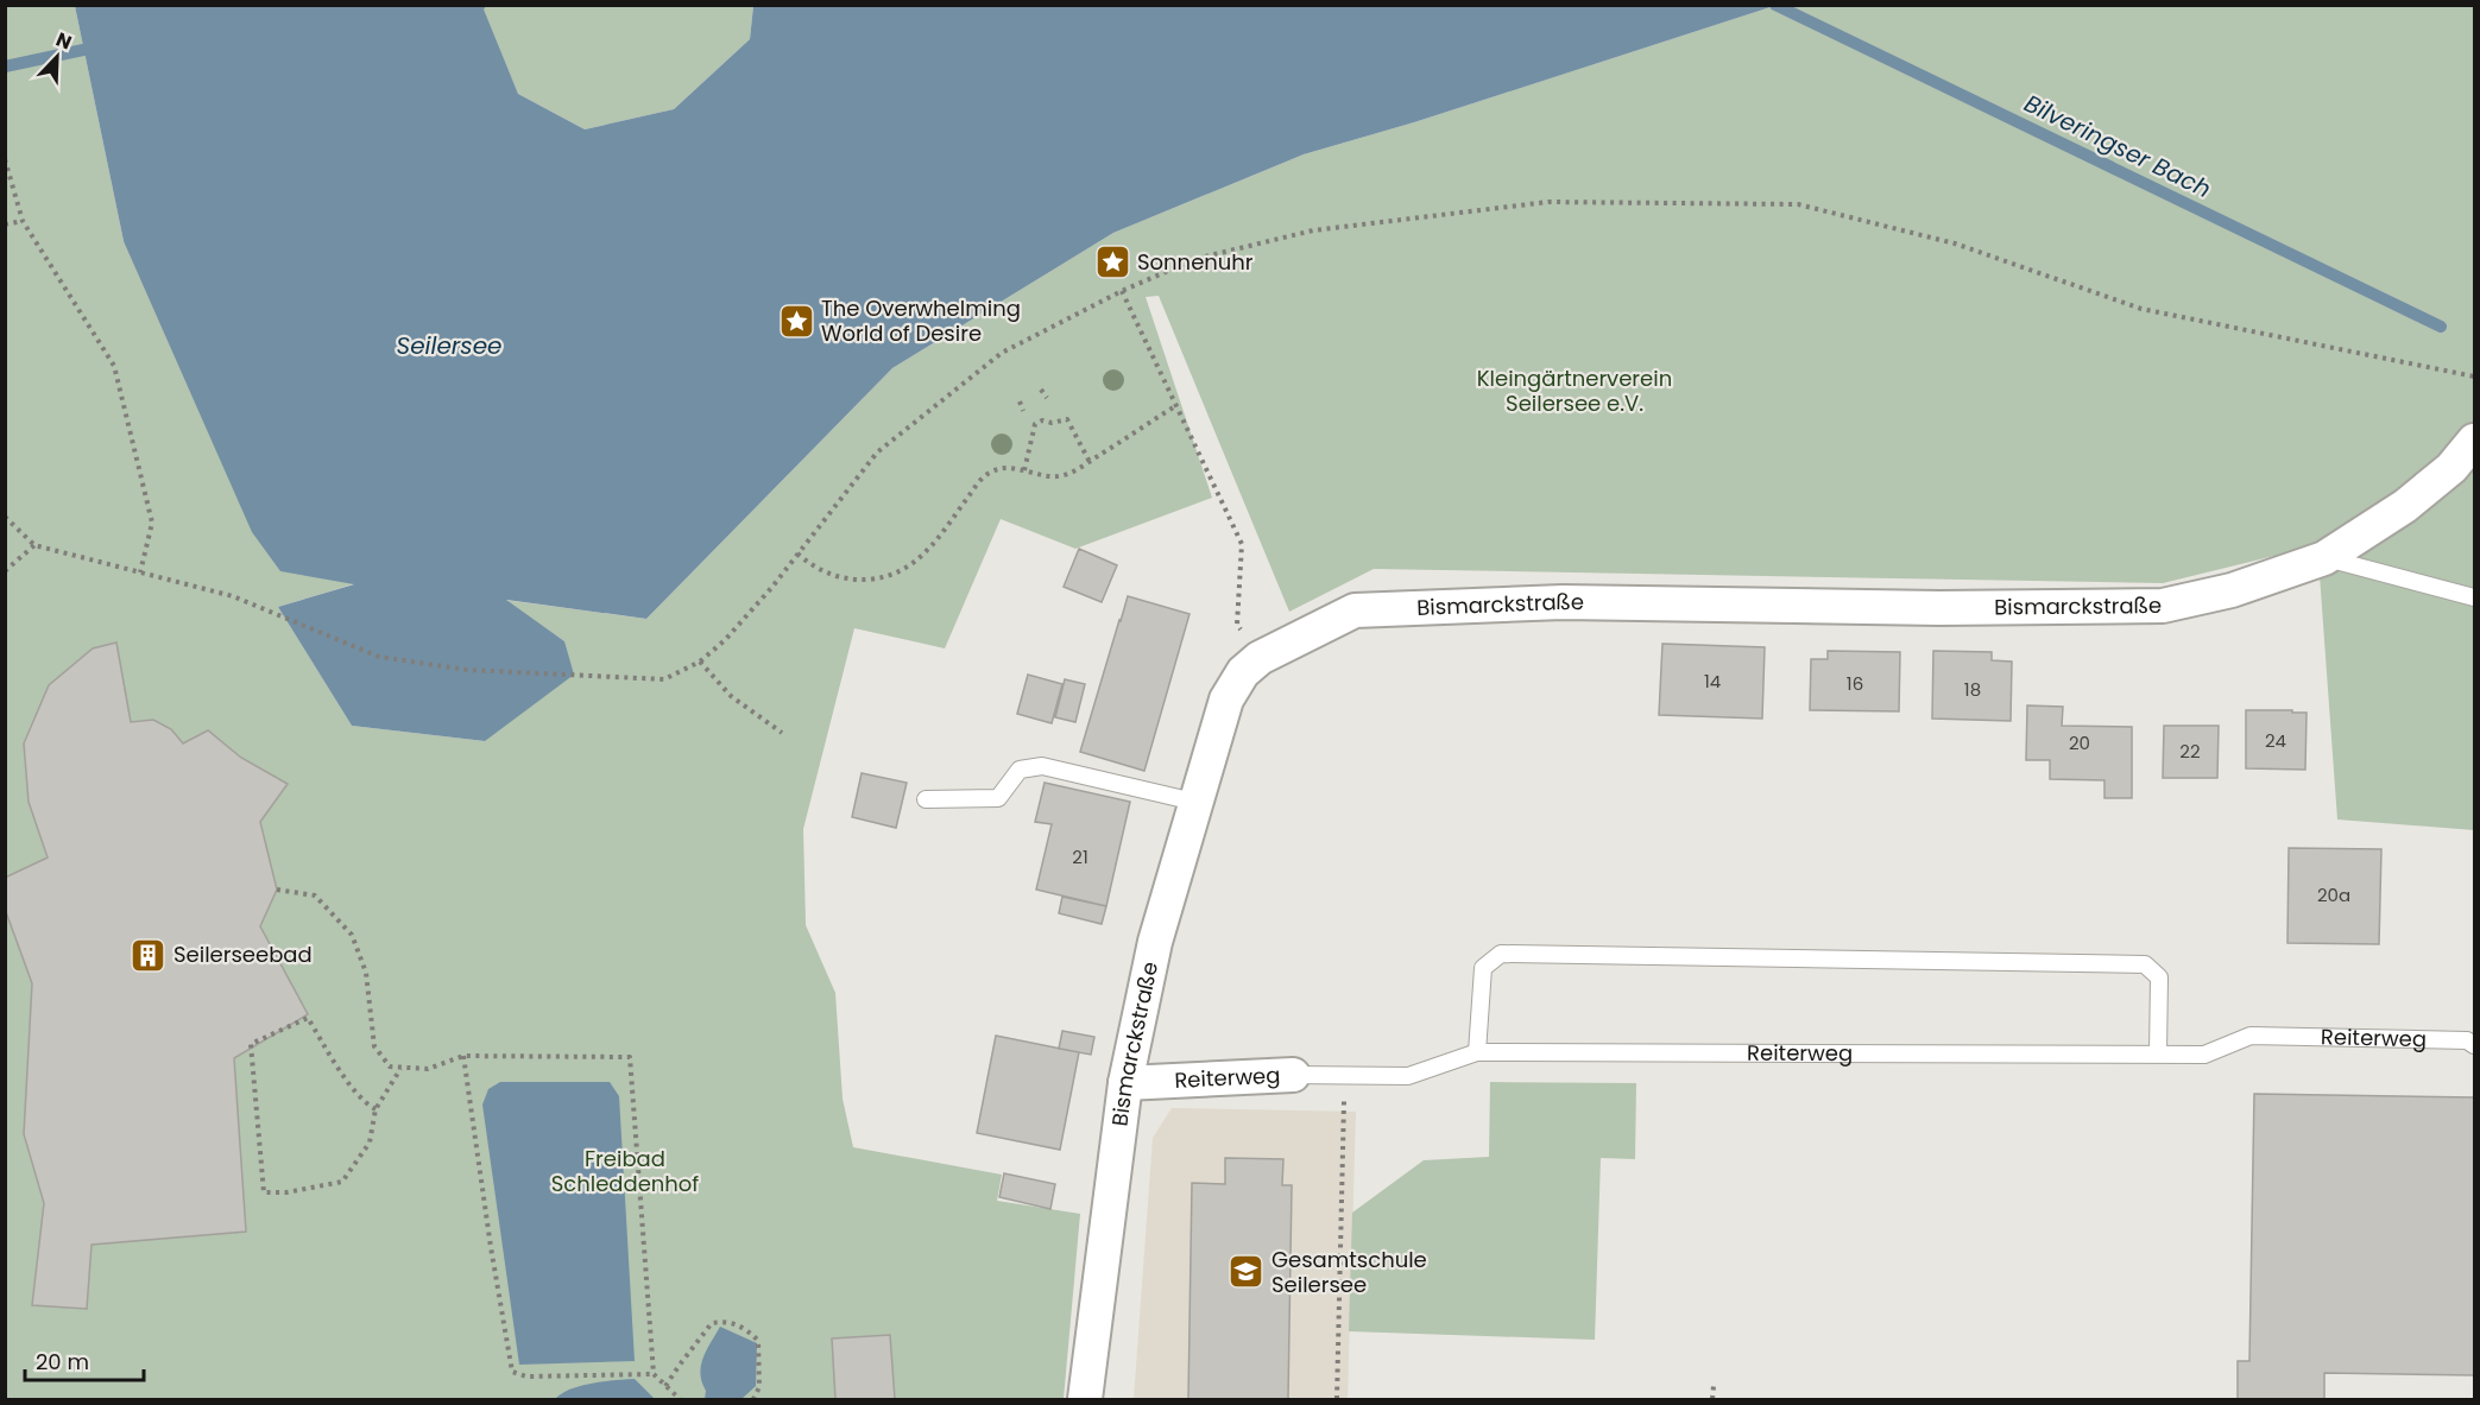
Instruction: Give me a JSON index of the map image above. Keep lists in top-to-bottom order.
{
  "streets": {
    "street": ["Bismarckstraße", "Reiterweg"]
  },
  "crossings": [
    ["Bismarckstraße", "Reiterweg"]
  ],
  "water": ["Bilveringser Bach", "Seilersee"],
  "parks": ["Kleingärtnerverein Seilersee e.V.", "Freibad Schleddenhof"],
  "places": {
    "place": ["Sonnenuhr", "The Overwhelming World of Desire"],
    "building": ["Seilerseebad"],
    "school or university": ["Gesamtschule Seilersee"]
  },
  "house_numbers": [
    "14",
    "16",
    "18",
    "24",
    "20",
    "22",
    "21",
    "20a"
  ],
  "scale_bar": "20 m",
  "north": "top right"
}
